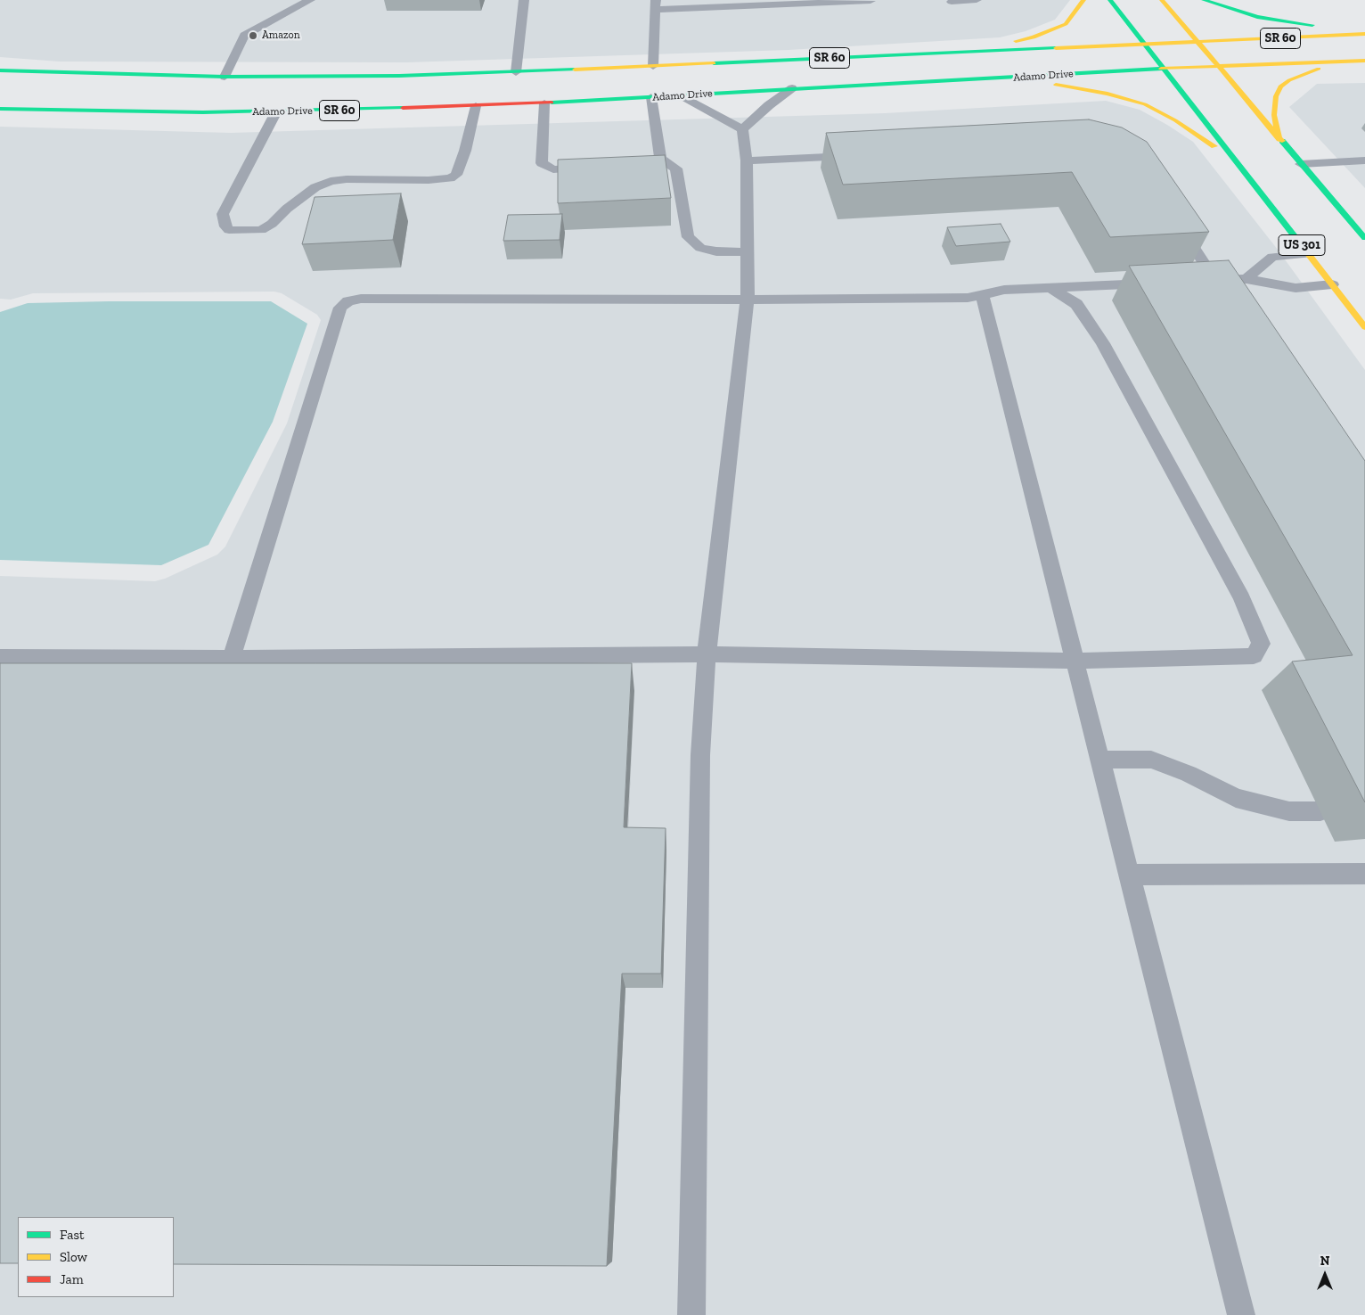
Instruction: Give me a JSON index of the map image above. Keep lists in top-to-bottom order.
{
  "streets": {
    "main road": ["SR 60", "Adamo Drive", "US 301"]
  },
  "crossings": [
    ["Adamo Drive", "US 301"]
  ],
  "places": ["Amazon"],
  "legend": ["Fast", "Slow", "Jam"],
  "north": "top"
}
